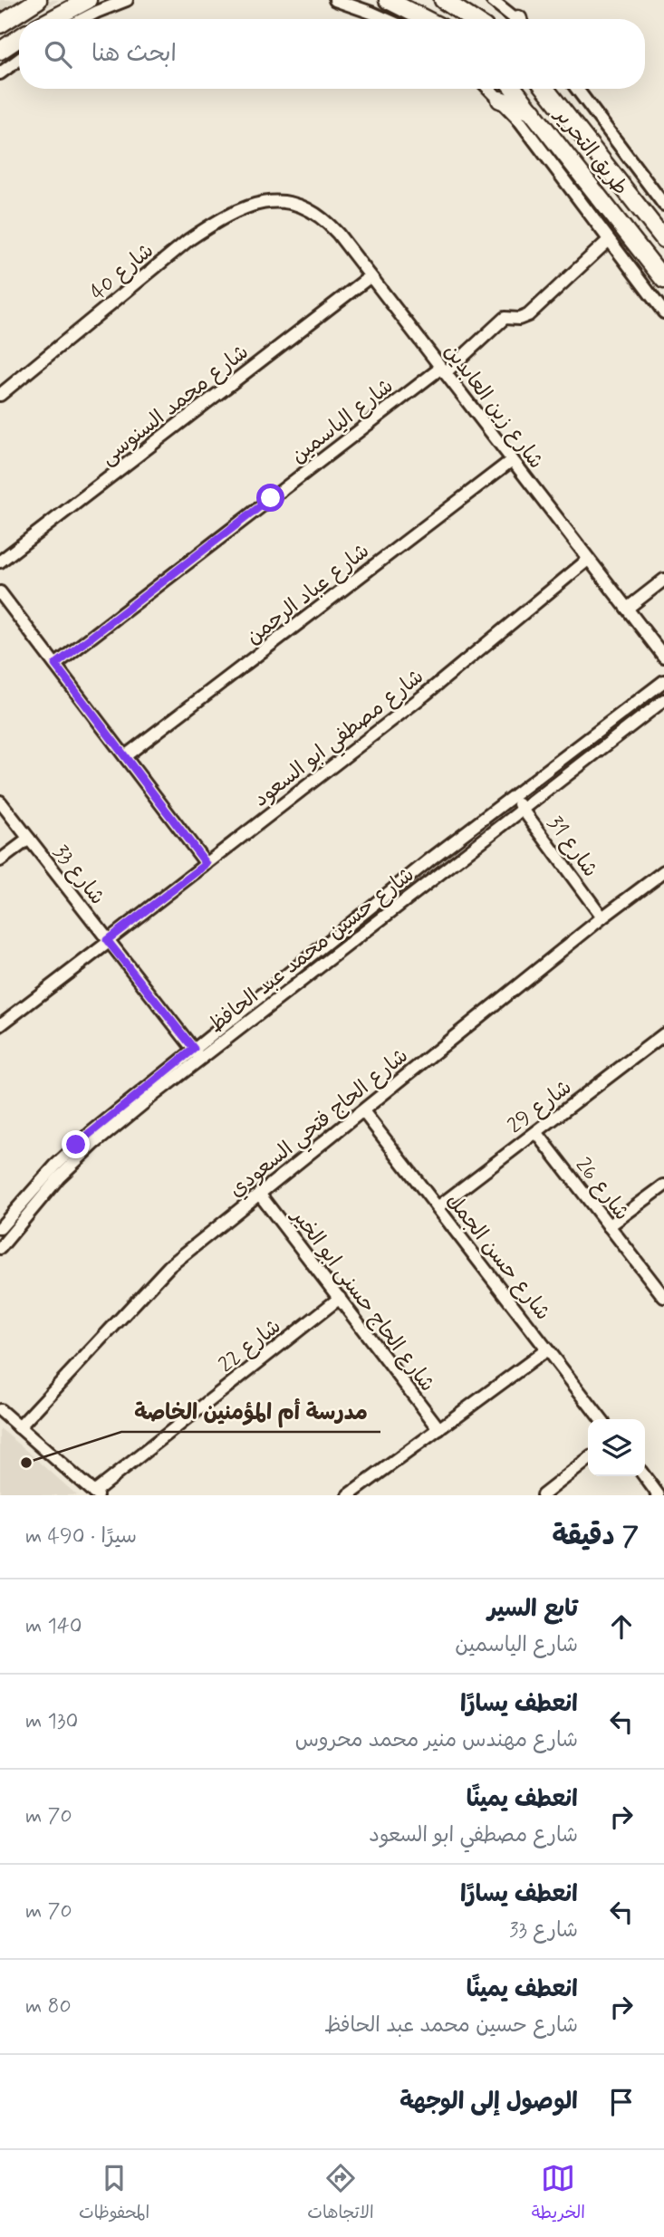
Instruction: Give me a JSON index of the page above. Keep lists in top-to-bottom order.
{
  "streets": {
    "street": [
      "طريق التحرير",
      "شارع 40",
      "شارع محمد السنوسى",
      "شارع زين العابدين",
      "شارع الياسمين",
      "شارع عباد الرحمن",
      "شارع مصطفي ابو السعود",
      "شارع 31",
      "شارع 33",
      "شارع حسين محمد عبد الحافظ",
      "شارع 29",
      "شارع الحاج فتحي السعودي",
      "شارع 26",
      "شارع حسن الجمل",
      "شارع الحاج حسنى ابو الخير",
      "شارع 22"
    ]
  },
  "crossings": [
    ["شارع 40", "شارع زين العابدين"],
    ["شارع محمد السنوسى", "شارع زين العابدين"],
    ["شارع زين العابدين", "شارع الياسمين"],
    ["شارع زين العابدين", "شارع عباد الرحمن"],
    ["شارع زين العابدين", "شارع مصطفي ابو السعود"],
    ["شارع مصطفي ابو السعود", "شارع 33"],
    ["شارع 31", "شارع حسين محمد عبد الحافظ"],
    ["شارع 31", "شارع الحاج فتحي السعودي"],
    ["شارع 33", "شارع حسين محمد عبد الحافظ"],
    ["شارع 29", "شارع 26"],
    ["شارع 29", "شارع حسن الجمل"],
    ["شارع الحاج فتحي السعودي", "شارع حسن الجمل"],
    ["شارع الحاج فتحي السعودي", "شارع الحاج حسنى ابو الخير"],
    ["شارع الحاج حسنى ابو الخير", "شارع 22"]
  ],
  "places": ["مدرسة أم المؤمنين الخاصة"],
  "page": {
    "search": "ابحث هنا",
    "heading": ["7 دقيقة", "سيرًا · 490 m"],
    "list": [
      ["تابع السير", "شارع الياسمين", "140 m"],
      ["انعطف يسارًا", "شارع مهندس منير محمد محروس", "130 m"],
      ["انعطف يمينًا", "شارع مصطفي ابو السعود", "70 m"],
      ["انعطف يسارًا", "شارع 33", "70 m"],
      ["انعطف يمينًا", "شارع حسين محمد عبد الحافظ", "80 m"],
      "الوصول إلى الوجهة"
    ],
    "nav": ["الخريطة", "الاتجاهات", "المحفوظات"]
  }
}
